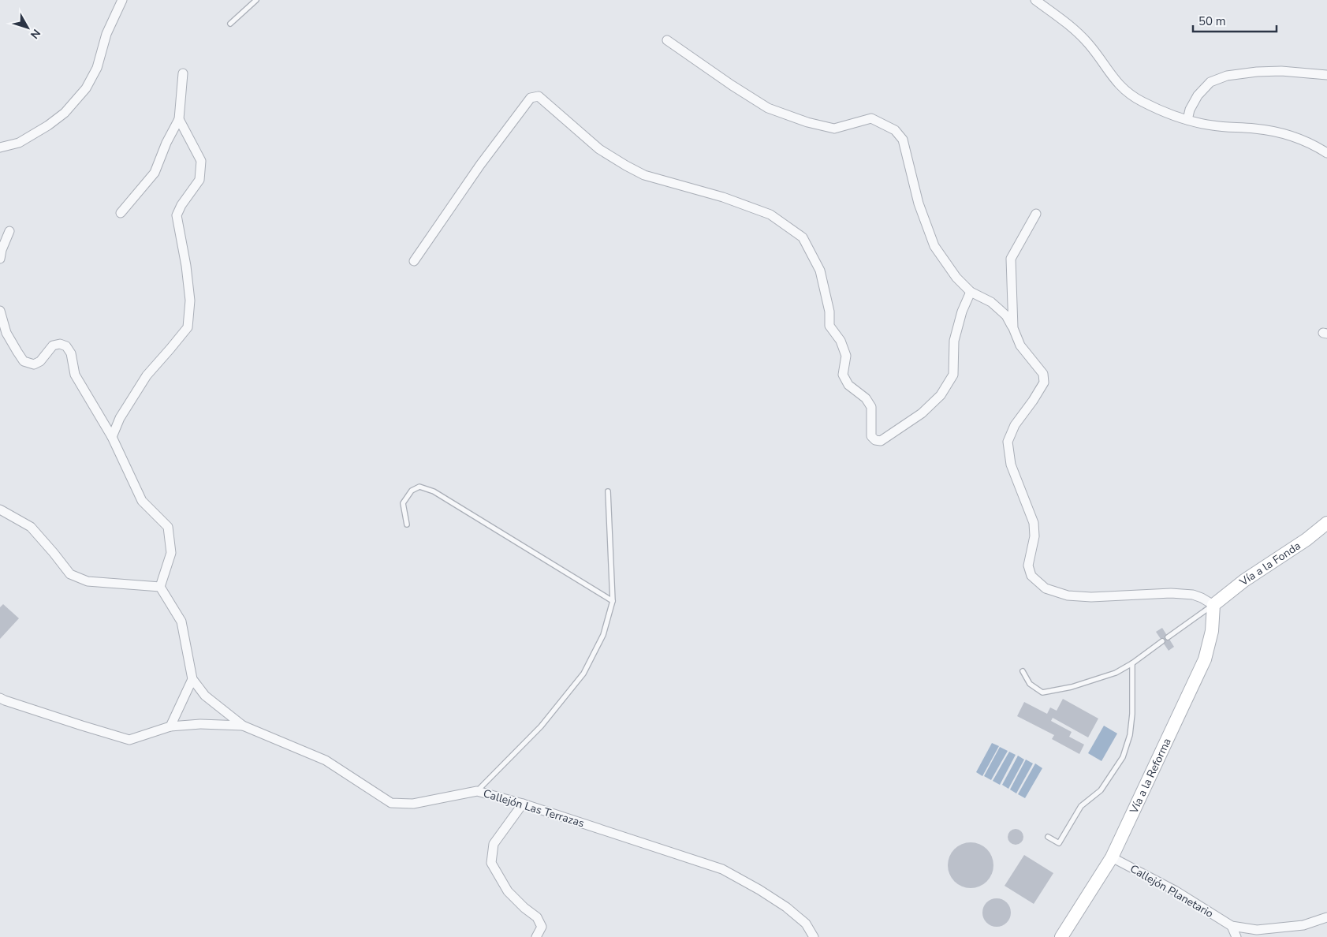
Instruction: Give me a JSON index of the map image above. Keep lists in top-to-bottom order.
{
  "streets": {
    "street": [
      "Vía a la Fonda",
      "Vía a la Reforma",
      "Callejón Las Terrazas",
      "Callejón Planetario"
    ]
  },
  "crossings": [
    ["Vía a la Fonda", "Vía a la Reforma"],
    ["Vía a la Reforma", "Callejón Planetario"]
  ],
  "scale_bar": "50 m",
  "north": "bottom right"
}
